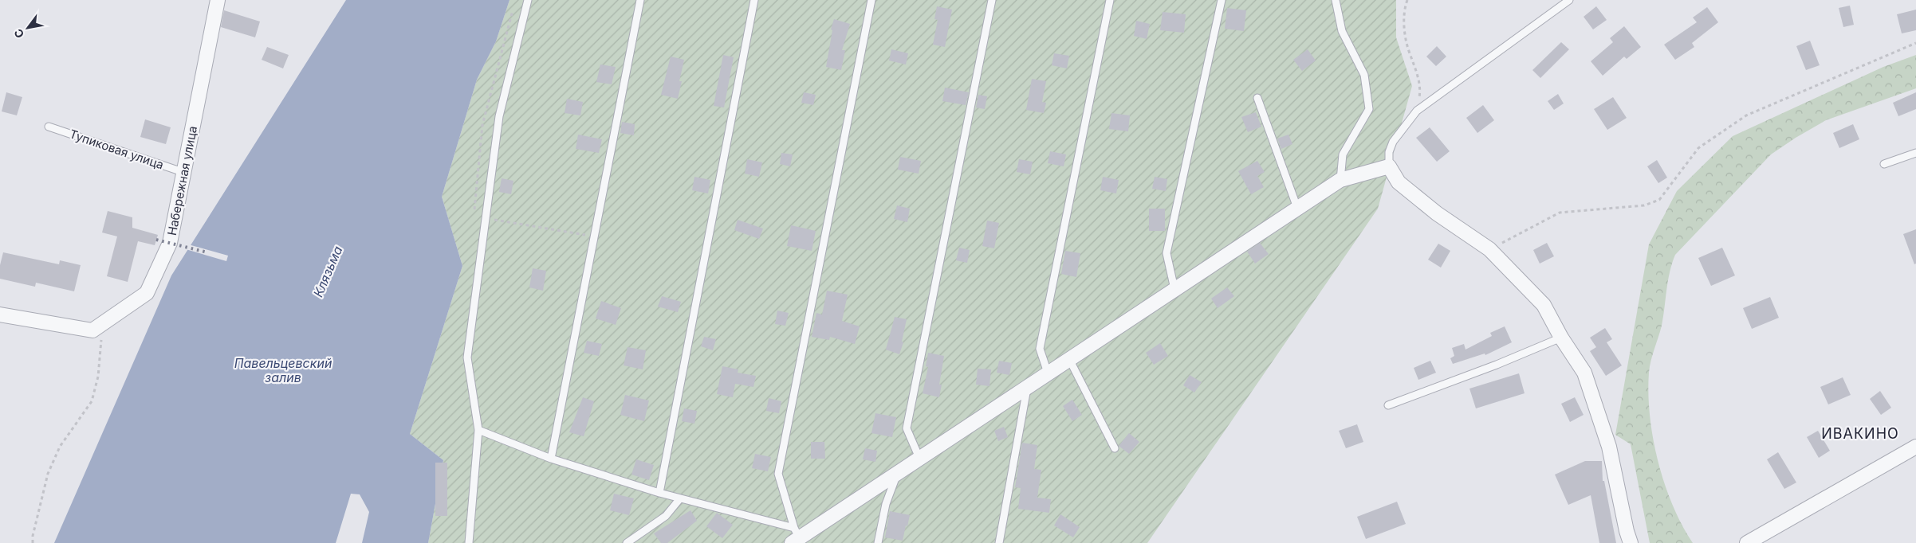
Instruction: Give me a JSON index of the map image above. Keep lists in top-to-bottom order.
{
  "streets": {
    "street": ["Набережная улица"],
    "lane": ["Тупиковая улица"]
  },
  "crossings": [
    ["Тупиковая улица", "Набережная улица"]
  ],
  "districts": ["ИВАКИНО"],
  "water": ["Клязьма", "Павельцевский залив"],
  "north": "bottom left"
}
